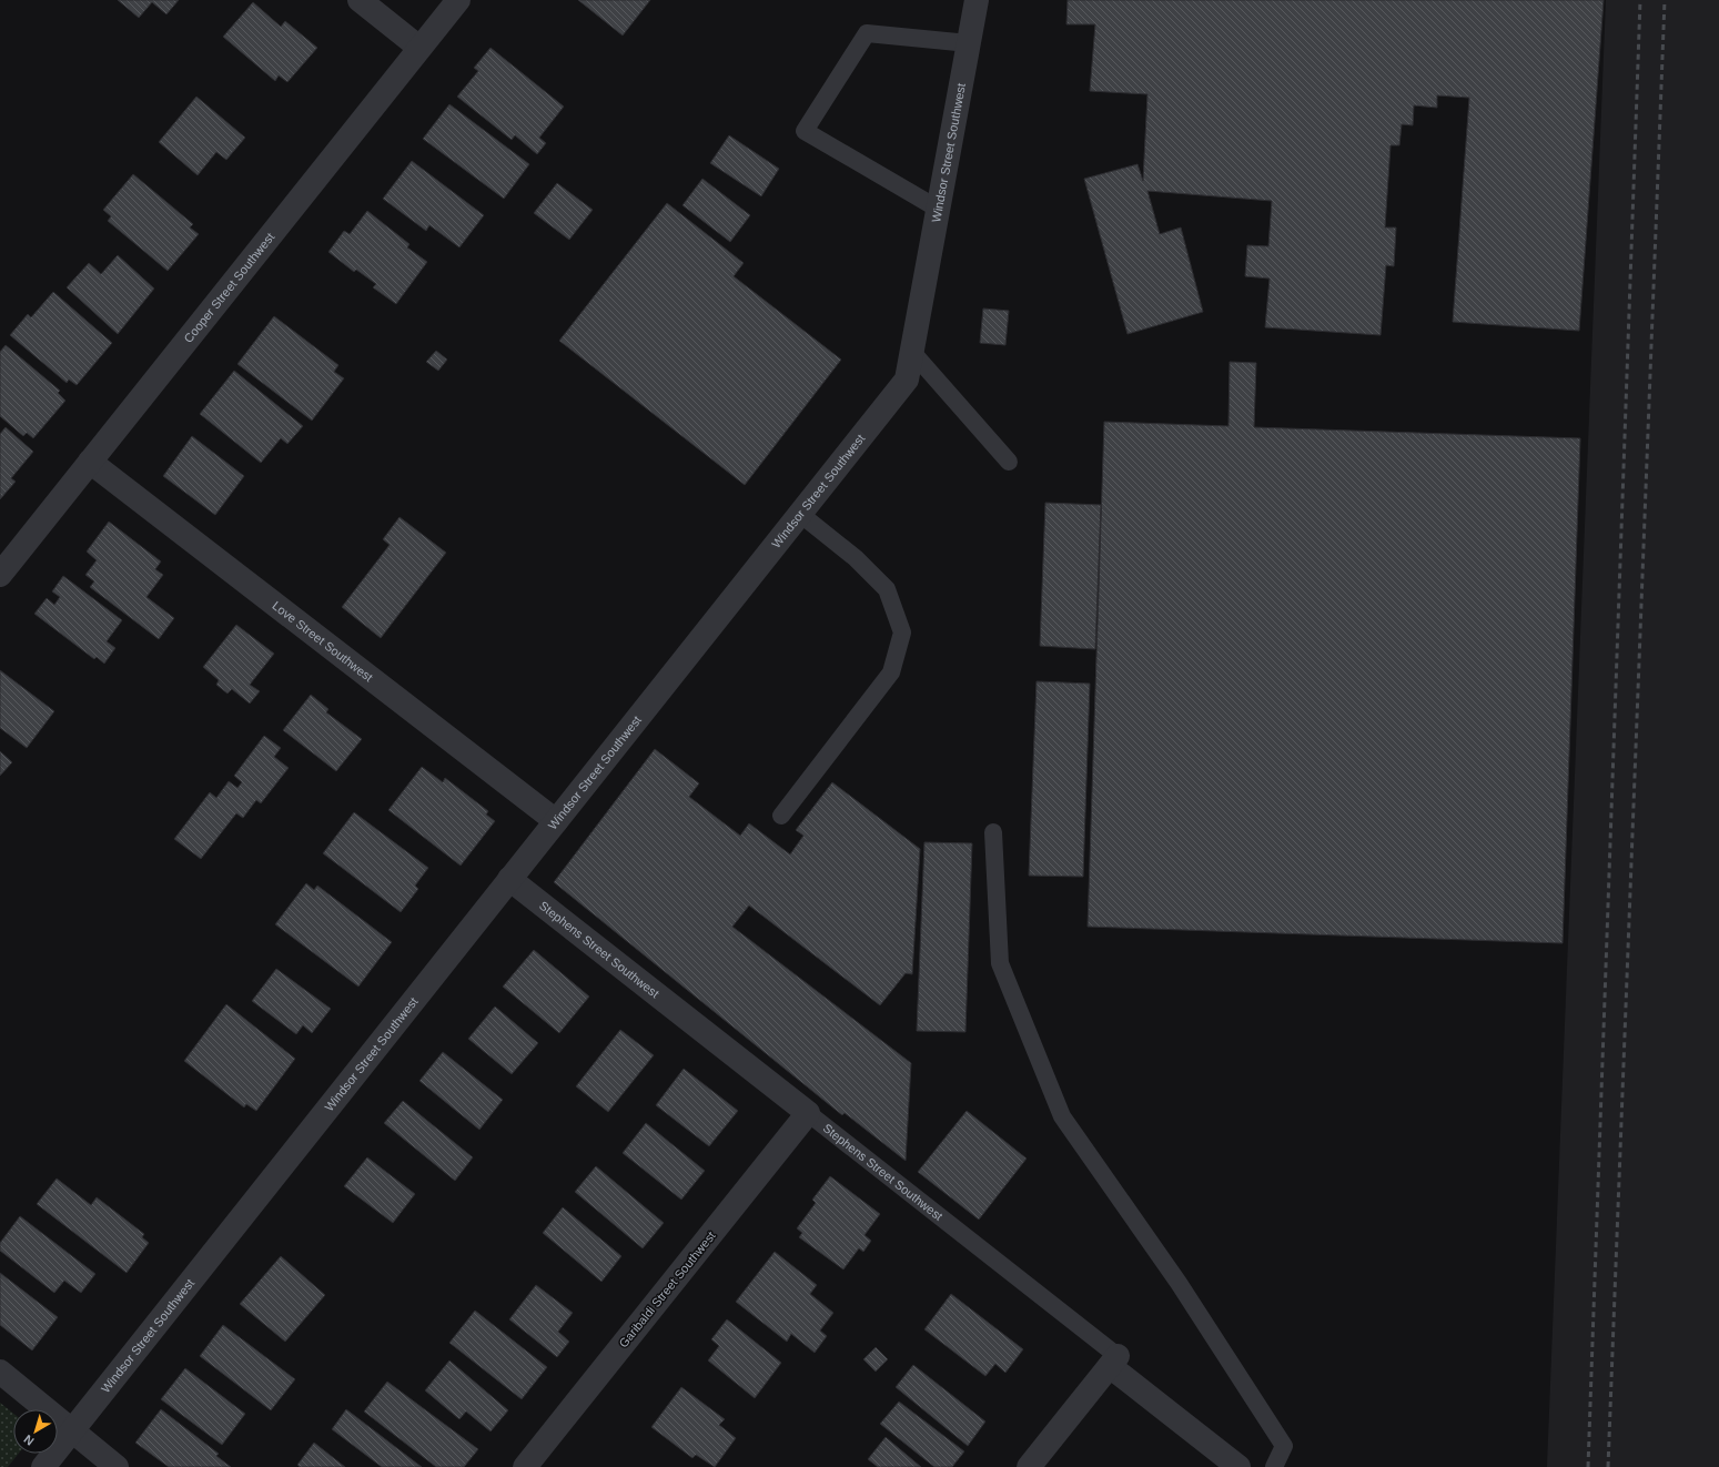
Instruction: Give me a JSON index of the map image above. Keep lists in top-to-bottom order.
{
  "streets": {
    "street": [
      "Windsor Street Southwest",
      "Cooper Street Southwest",
      "Love Street Southwest",
      "Stephens Street Southwest",
      "Garibaldi Street Southwest"
    ]
  },
  "crossings": [
    ["Windsor Street Southwest", "Love Street Southwest"],
    ["Windsor Street Southwest", "Stephens Street Southwest"],
    ["Cooper Street Southwest", "Love Street Southwest"],
    ["Stephens Street Southwest", "Garibaldi Street Southwest"]
  ],
  "north": "bottom left"
}
